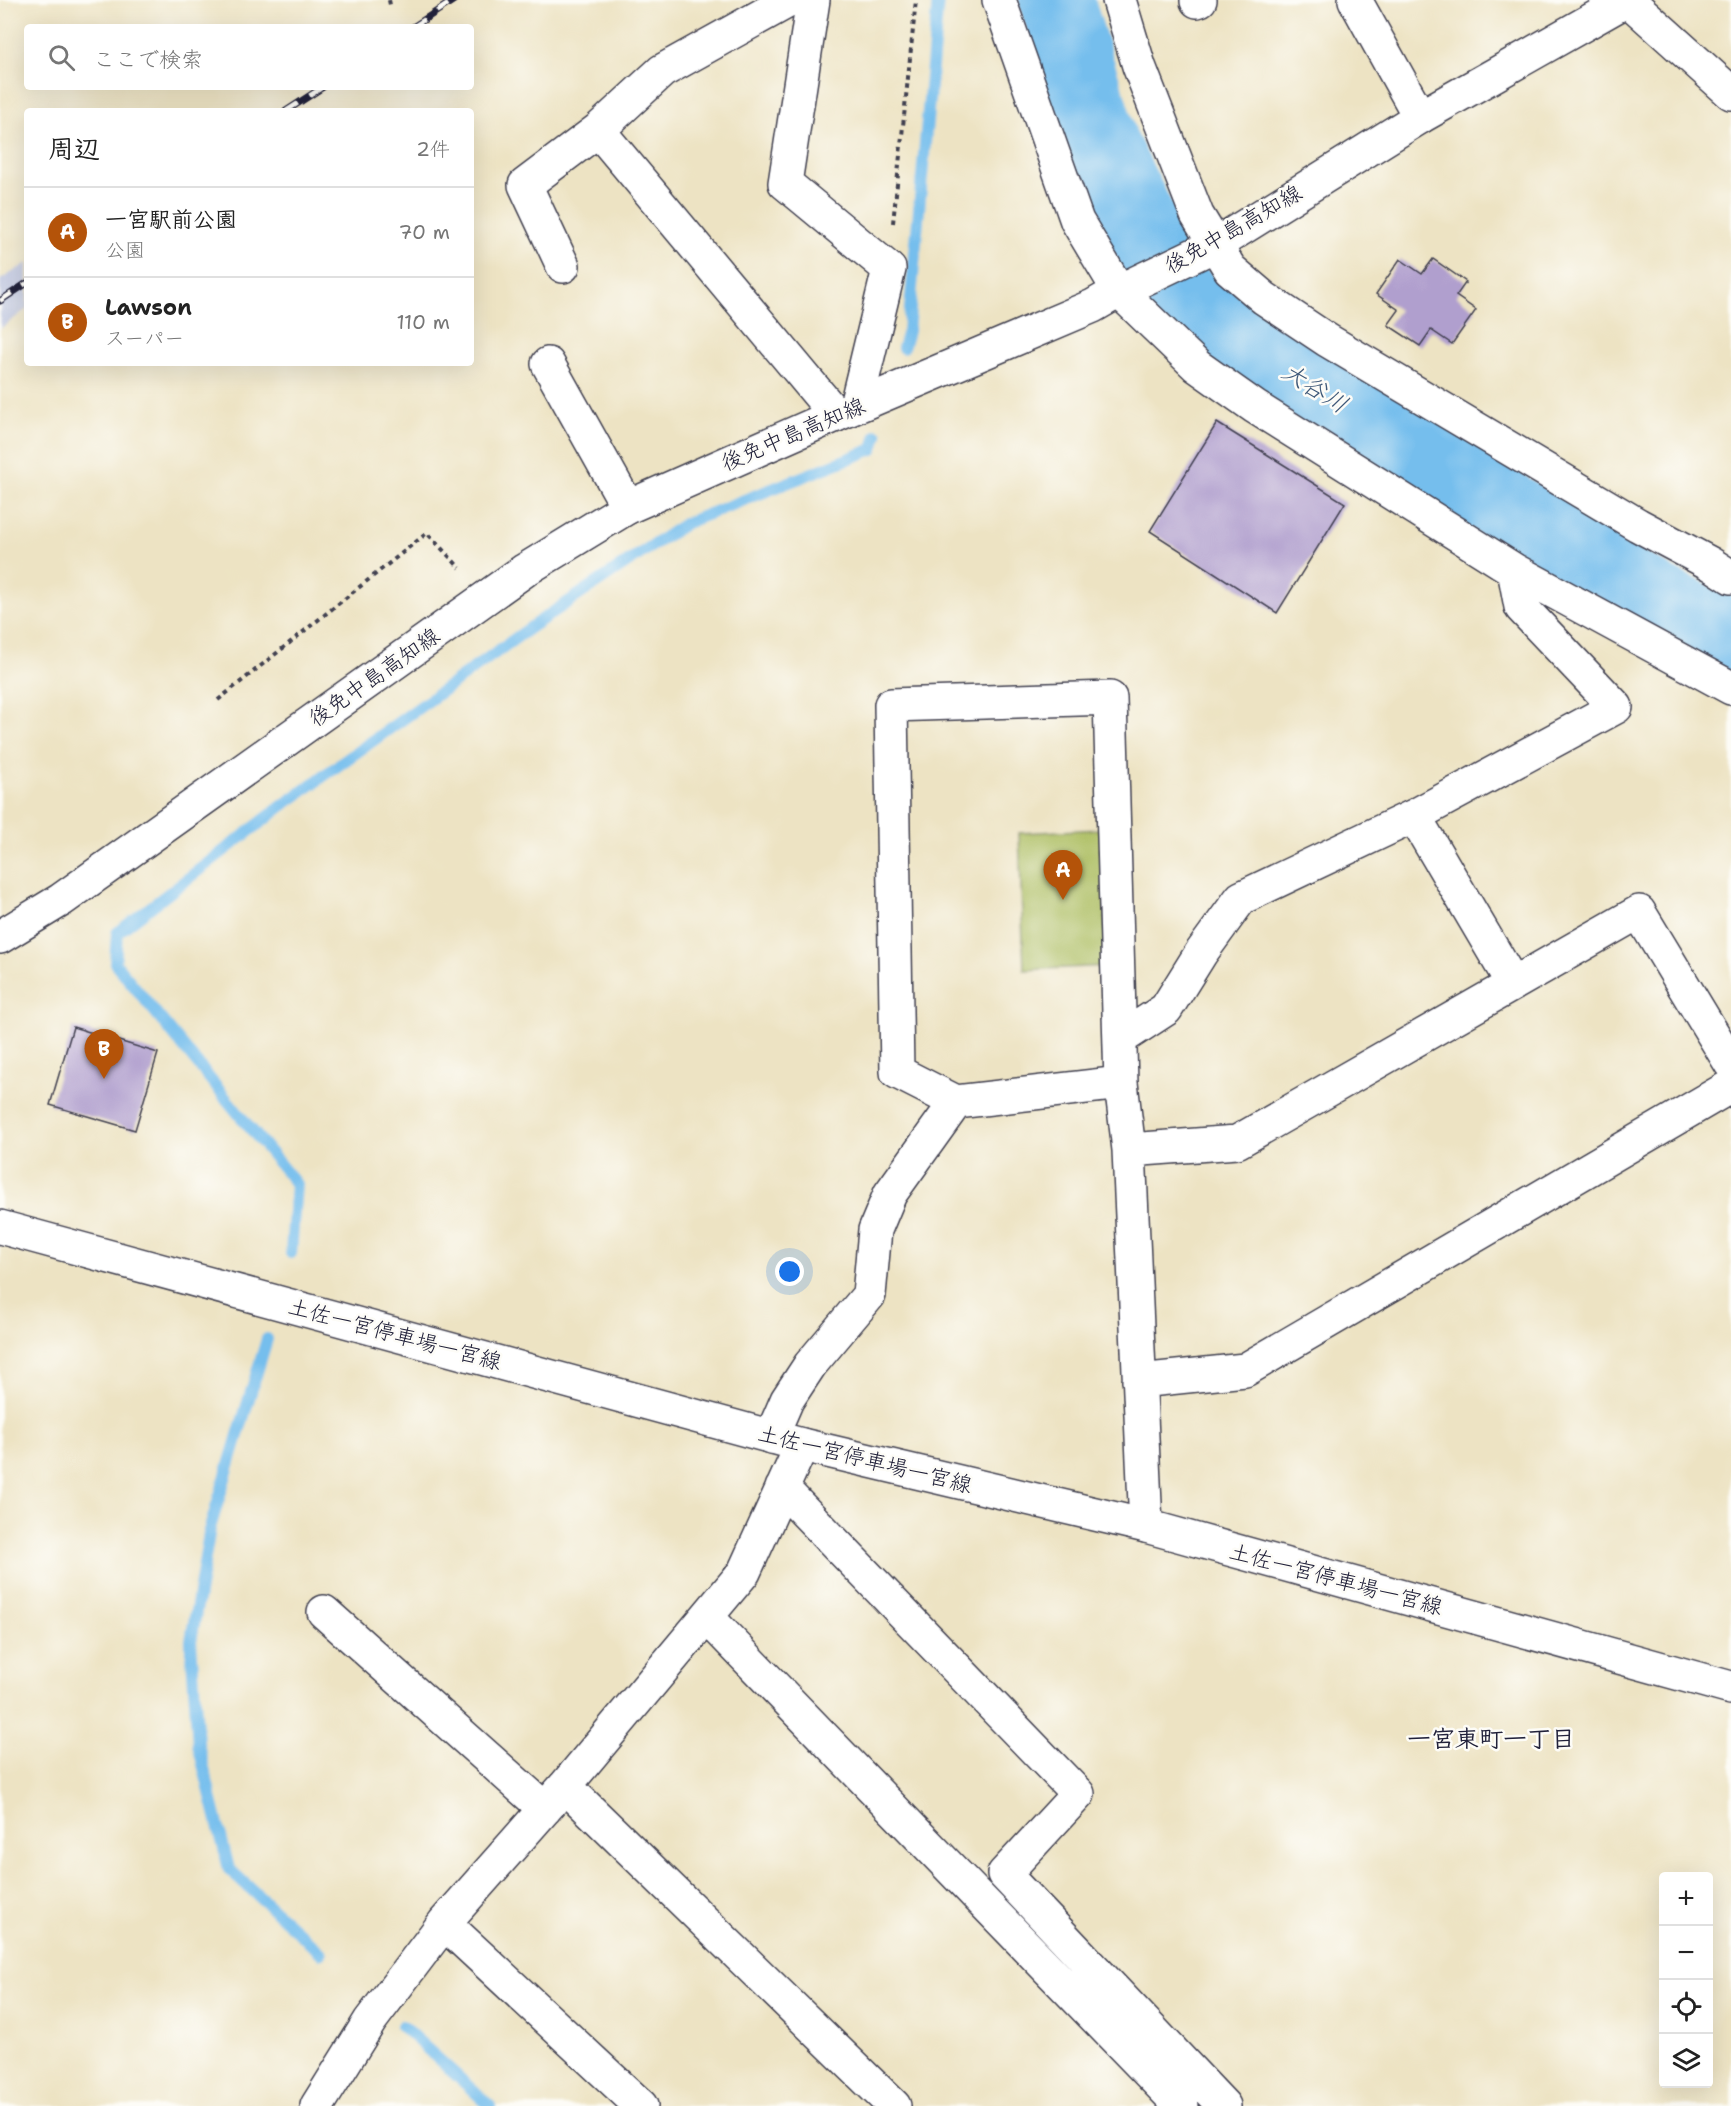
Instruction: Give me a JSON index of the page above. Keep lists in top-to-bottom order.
{
  "streets": {
    "street": ["後免中島高知線", "土佐一宮停車場一宮線"]
  },
  "districts": ["一宮東町一丁目"],
  "water": ["大谷川"],
  "page": {
    "search": "ここで検索",
    "heading": ["周辺", "2件"],
    "list": [
      {
        "mark": "A",
        "name": "一宮駅前公園",
        "note": "公園",
        "value": "70 m"
      },
      {
        "mark": "B",
        "name": "Lawson",
        "note": "スーパー",
        "value": "110 m"
      }
    ],
    "pins": ["A", "B"],
    "map_buttons": ["+", "−"]
  }
}
